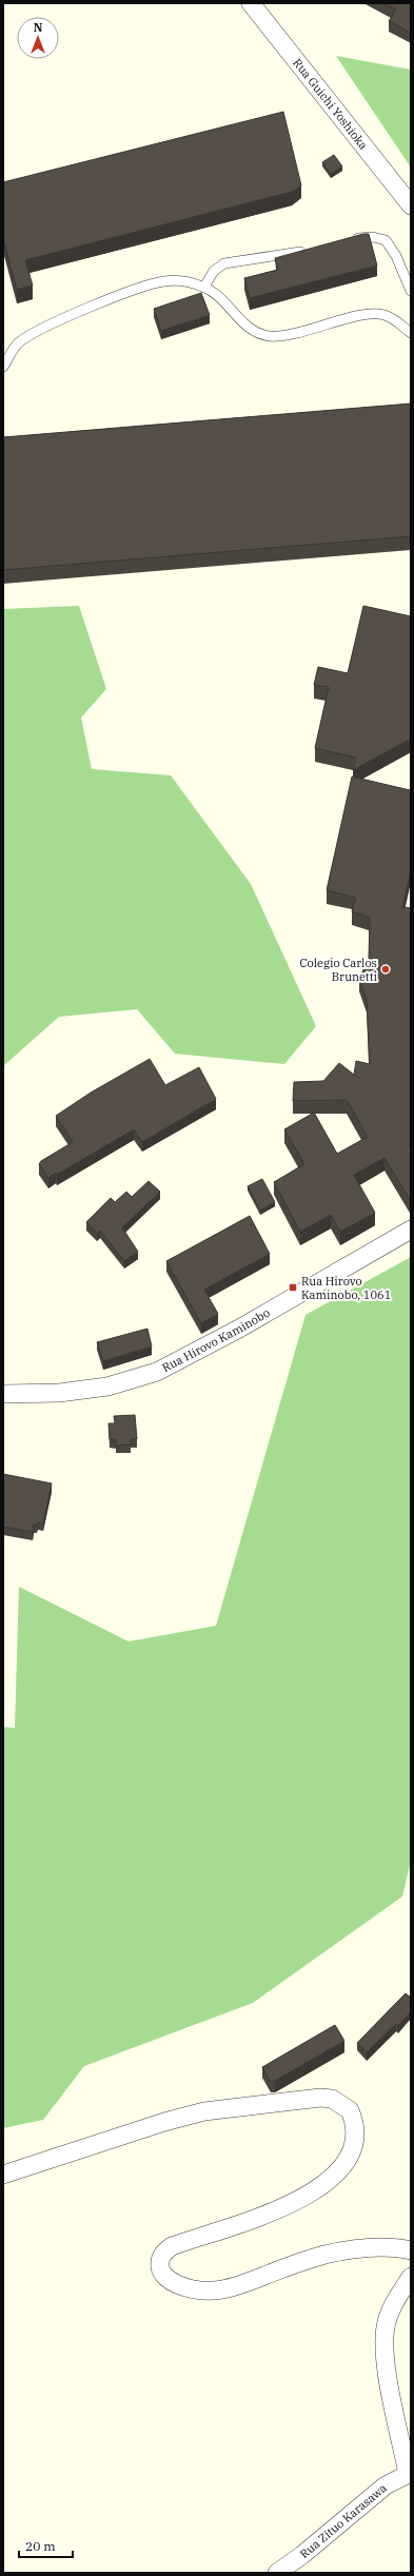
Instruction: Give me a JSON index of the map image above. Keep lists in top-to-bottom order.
{
  "streets": {
    "street": ["Rua Guichi Yoshioka", "Rua Hirovo Kaminobo", "Rua Zituo Karasawa"]
  },
  "places": {
    "other": ["Colegio Carlos Brunetti"],
    "transit": ["Rua Hirovo Kaminobo, 1061"]
  },
  "scale_bar": "20 m",
  "north": "top"
}
